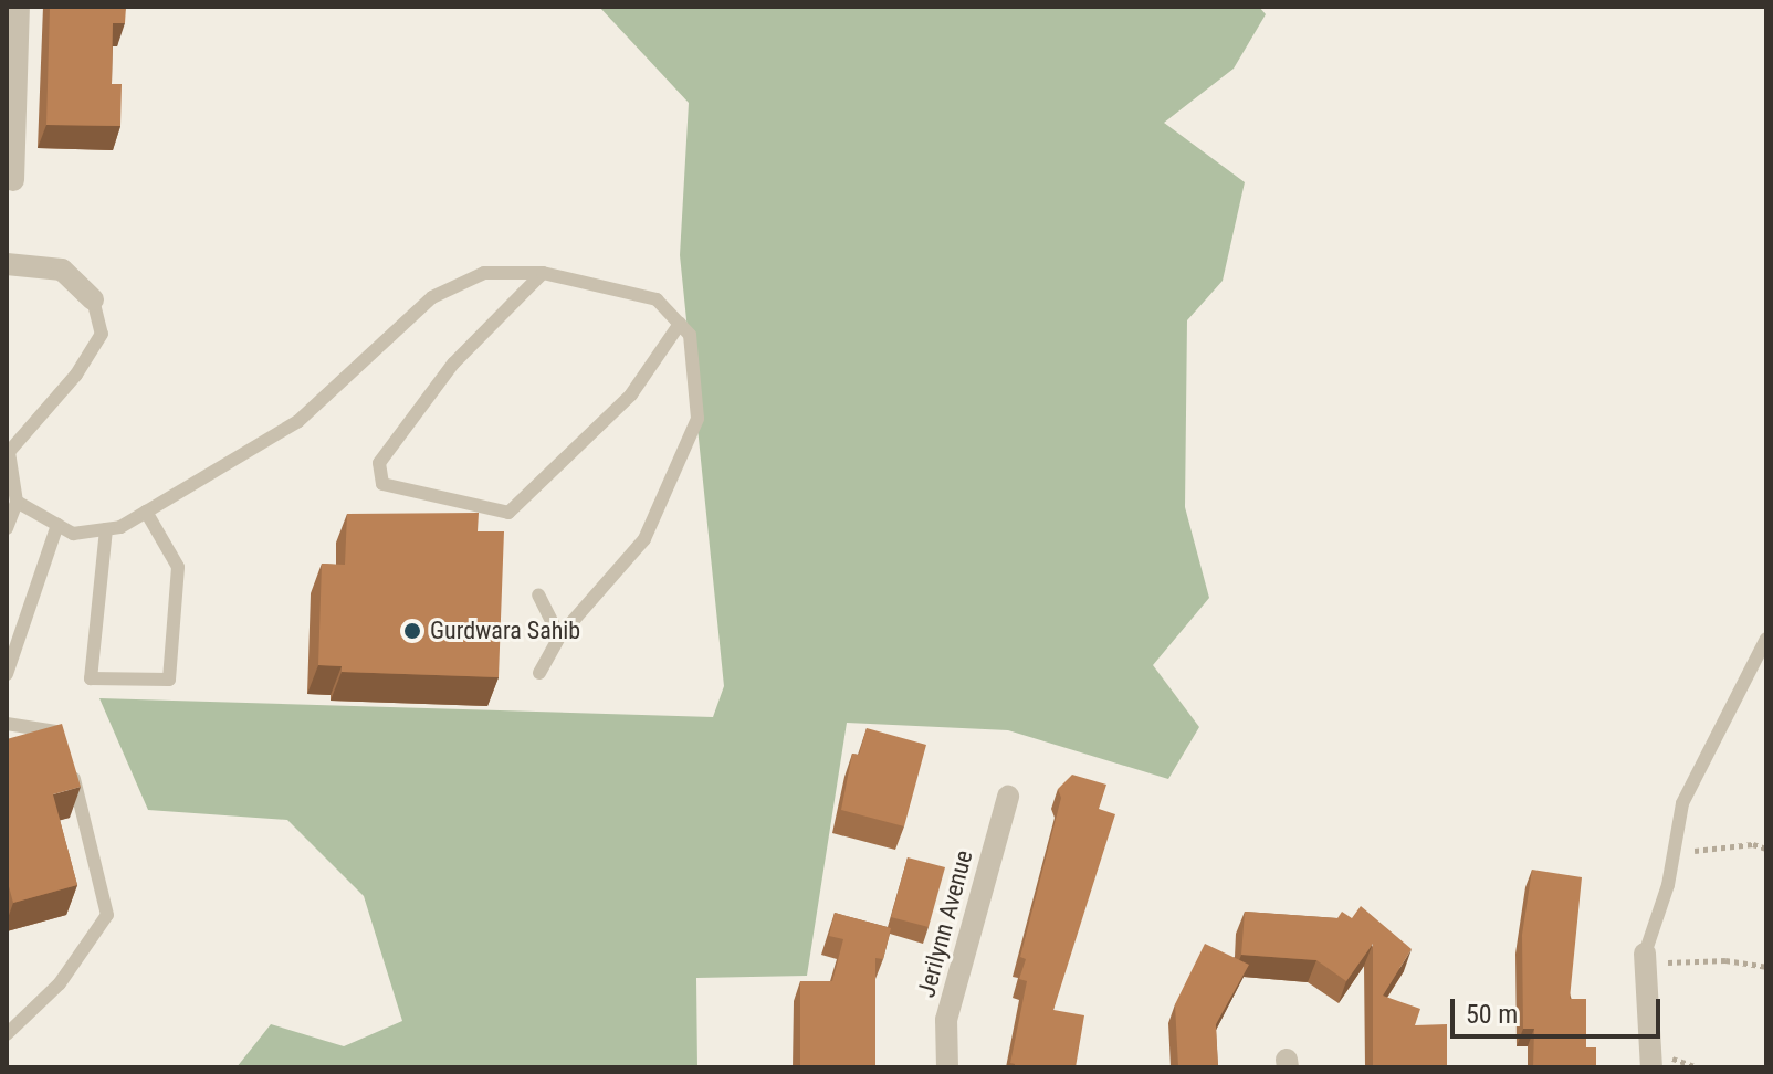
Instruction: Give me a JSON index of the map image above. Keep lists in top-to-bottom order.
{
  "streets": {
    "street": ["Jerilynn Avenue"]
  },
  "places": ["Gurdwara Sahib"],
  "scale_bar": "50 m"
}
